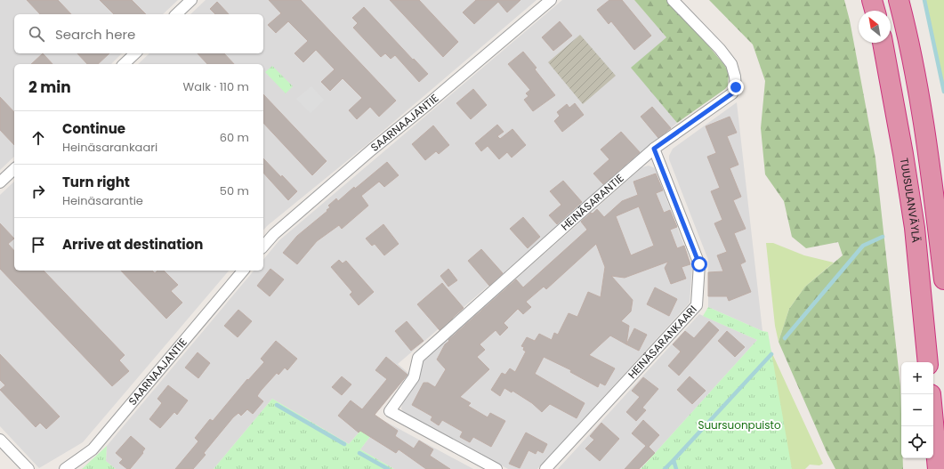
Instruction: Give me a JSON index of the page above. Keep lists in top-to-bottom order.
{
  "streets": {
    "highway": ["TUUSULANVÄYLÄ"],
    "street": ["SAARNAAJANTIE", "HEINÄSARANTIE", "HEINÄSARANKAARI"]
  },
  "crossings": [
    ["HEINÄSARANTIE", "HEINÄSARANKAARI"]
  ],
  "parks": ["Suursuonpuisto"],
  "north": "top left",
  "page": {
    "search": "Search here",
    "heading": ["2 min", "Walk · 110 m"],
    "list": [
      ["Continue", "Heinäsarankaari", "60 m"],
      ["Turn right", "Heinäsarantie", "50 m"],
      "Arrive at destination"
    ],
    "map_buttons": ["+", "−"]
  }
}
